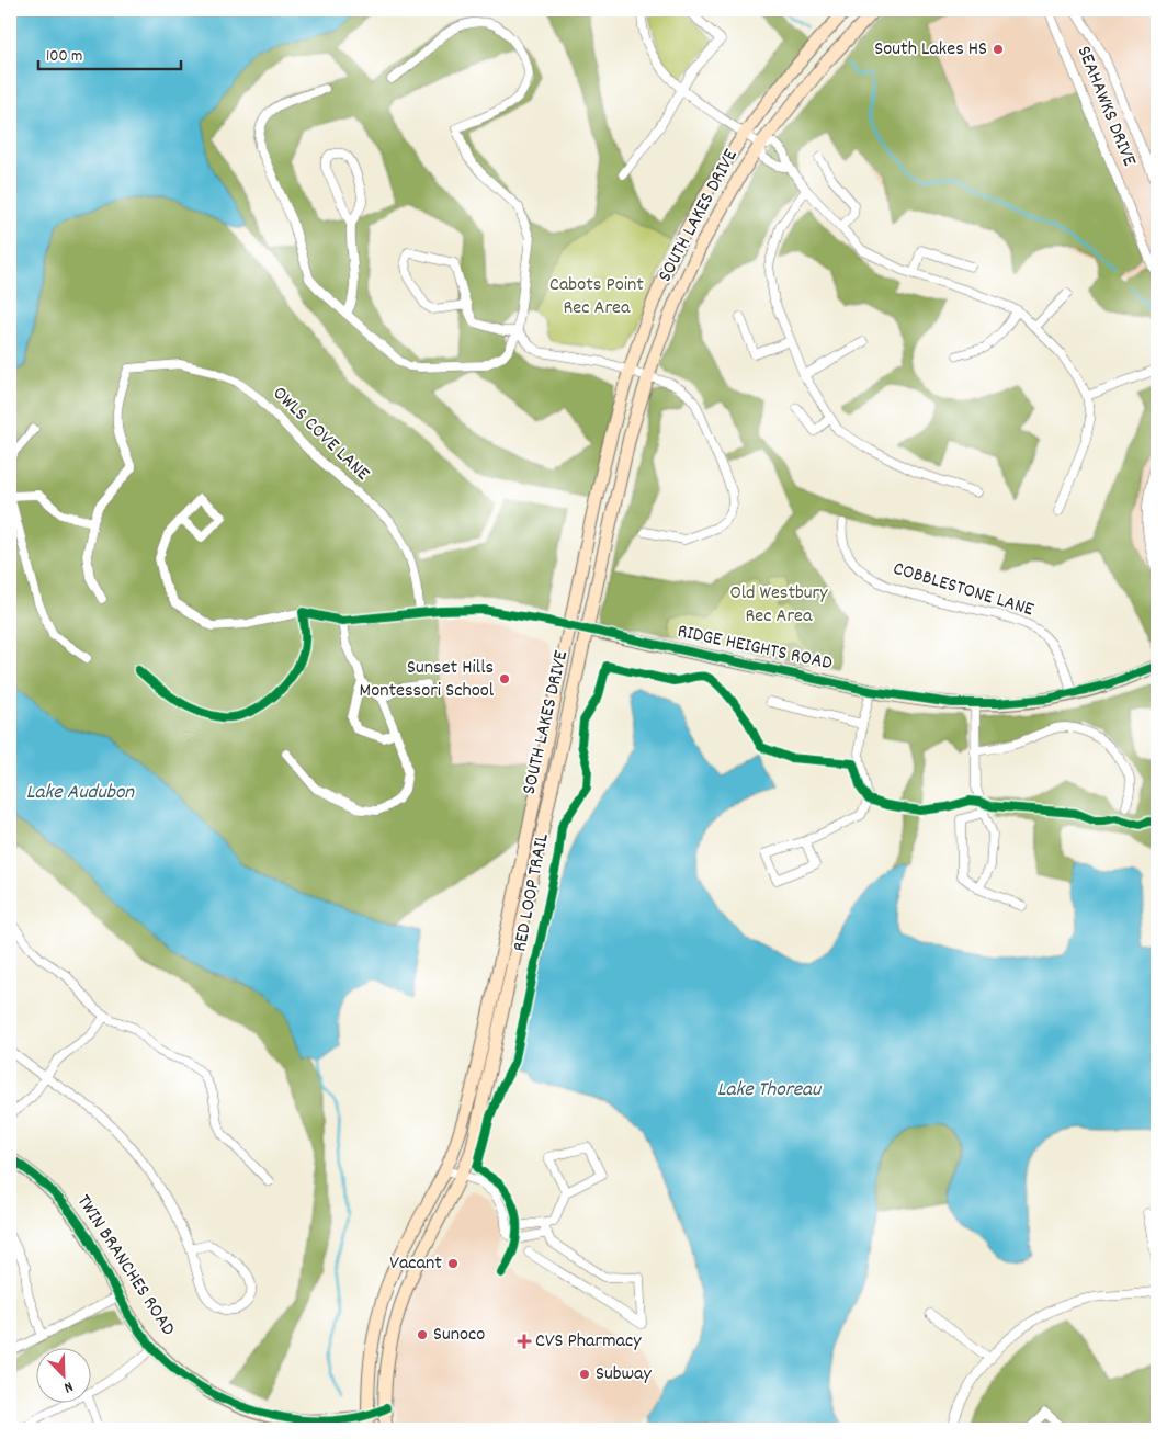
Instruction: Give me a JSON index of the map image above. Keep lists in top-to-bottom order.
{
  "streets": {
    "main road": ["SOUTH LAKES DRIVE", "RIDGE HEIGHTS ROAD", "TWIN BRANCHES ROAD"],
    "street": ["SEAHAWKS DRIVE", "OWLS COVE LANE", "COBBLESTONE LANE"],
    "cycle path": ["RED LOOP TRAIL"]
  },
  "crossings": [
    ["SOUTH LAKES DRIVE", "RIDGE HEIGHTS ROAD"],
    ["SOUTH LAKES DRIVE", "TWIN BRANCHES ROAD"],
    ["OWLS COVE LANE", "RIDGE HEIGHTS ROAD"],
    ["COBBLESTONE LANE", "RIDGE HEIGHTS ROAD"]
  ],
  "water": ["Lake Audubon", "Lake Thoreau"],
  "parks": ["Cabots Point Rec Area", "Old Westbury Rec Area"],
  "places": {
    "other": [
      "South Lakes HS",
      "Sunset Hills Montessori School",
      "Vacant",
      "Sunoco",
      "Subway"
    ],
    "health": ["CVS Pharmacy"]
  },
  "scale_bar": "100 m",
  "north": "bottom right"
}
